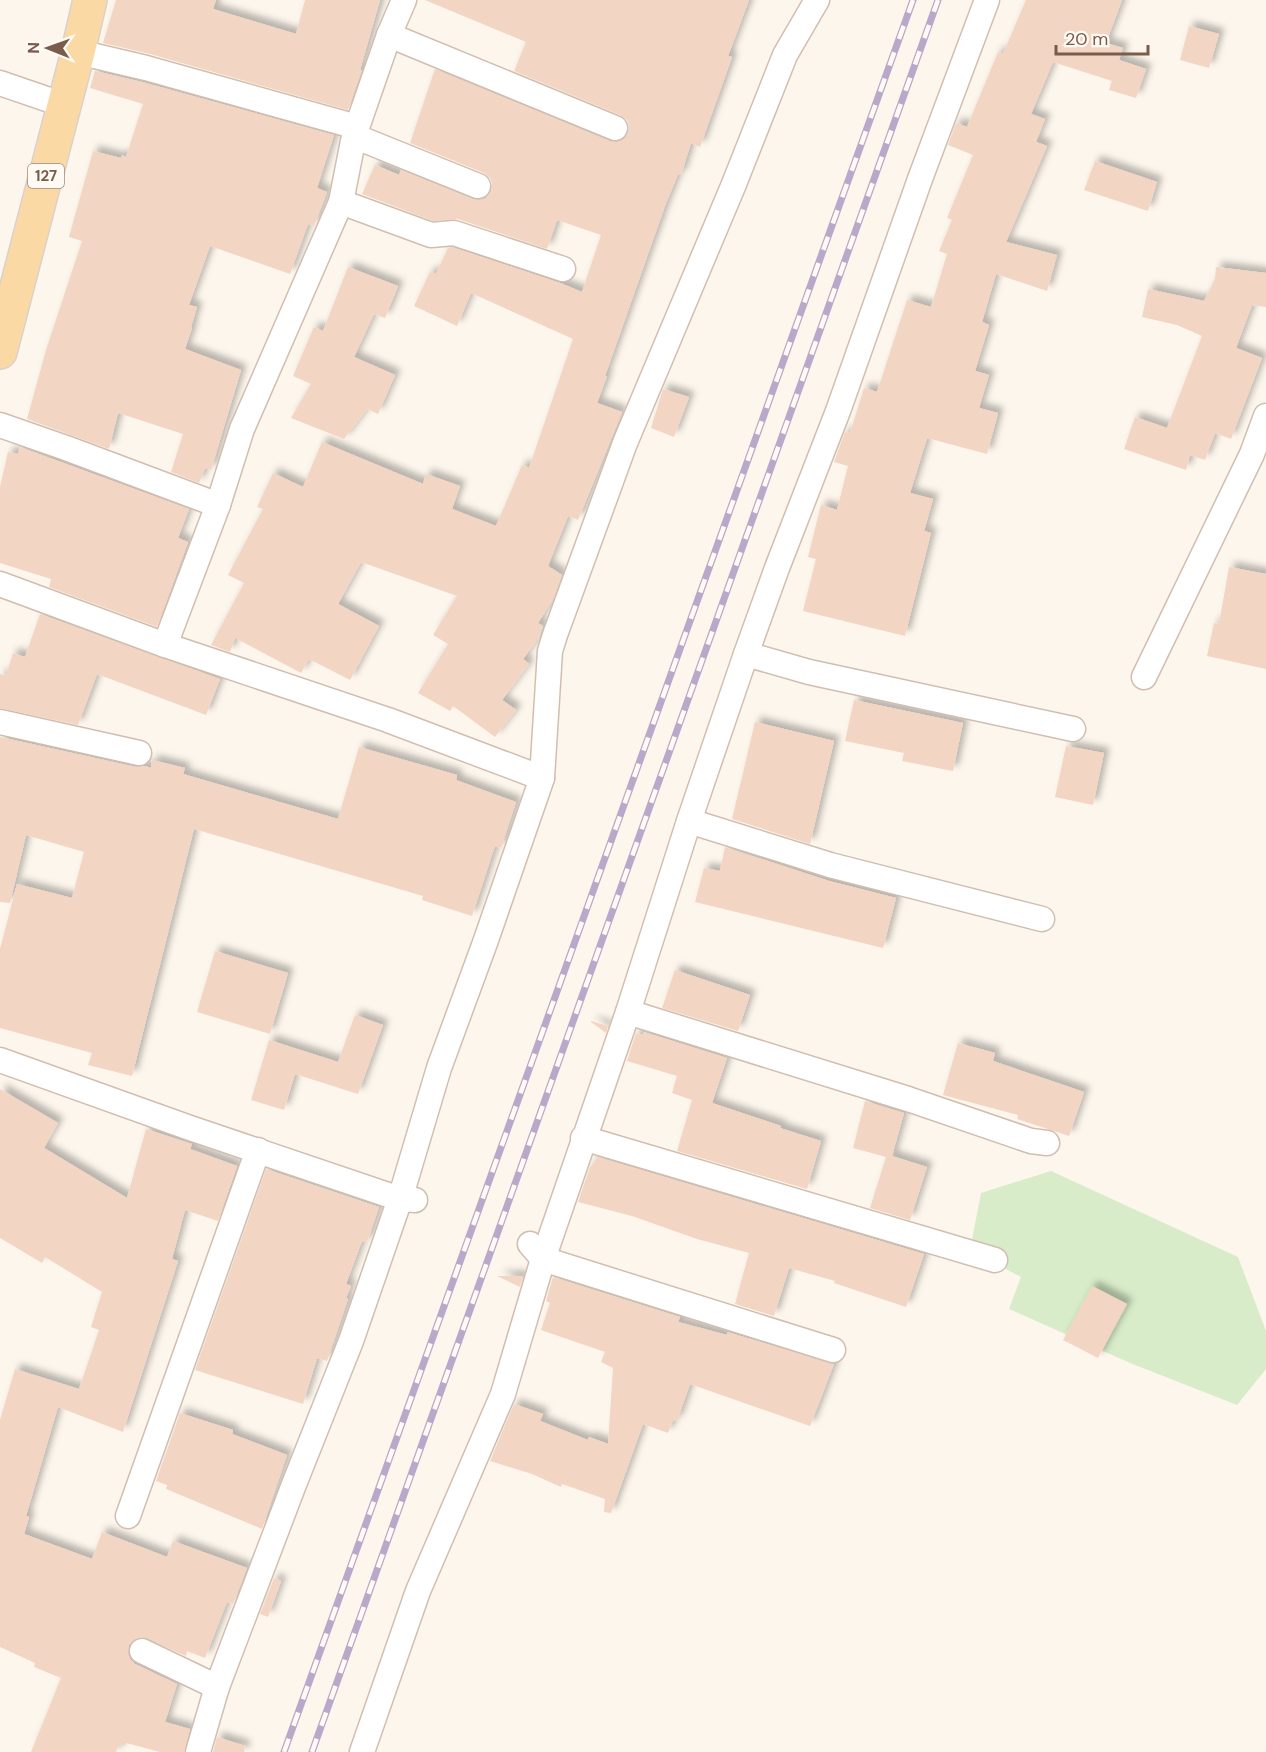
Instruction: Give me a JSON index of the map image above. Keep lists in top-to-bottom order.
{
  "streets": {
    "main road": ["127"]
  },
  "scale_bar": "20 m",
  "north": "left"
}
